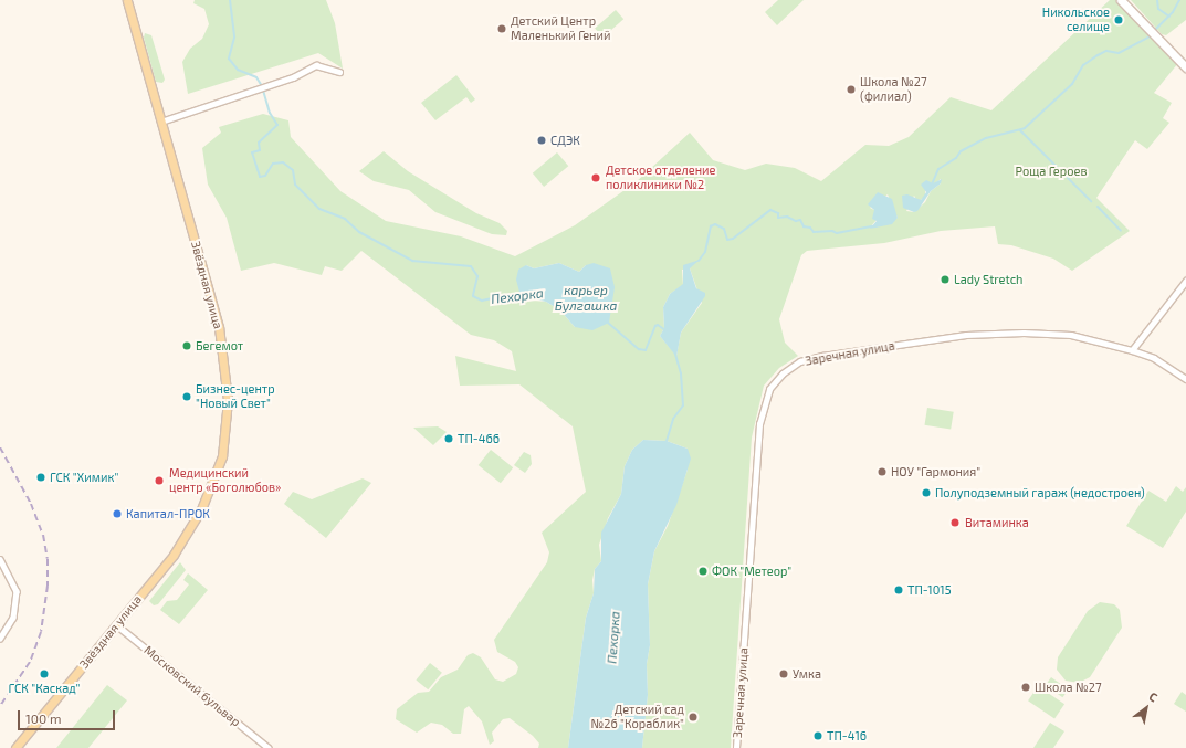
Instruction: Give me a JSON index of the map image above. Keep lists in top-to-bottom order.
{
  "streets": {
    "main road": ["Звёздная улица"],
    "street": ["Заречная улица", "Московский бульвар"]
  },
  "crossings": [
    ["Звёздная улица", "Московский бульвар"]
  ],
  "water": ["карьер Булгашка", "Пехорка"],
  "parks": ["Роща Героев"],
  "places": [
    "Никольское селище",
    "Детский Центр Маленький Гений",
    "Школа №27 (филиал)",
    "СДЭК",
    "Детское отделение поликлиники №2",
    "Lady Stretch",
    "Бегемот",
    "Бизнес-центр \"Новый Свет\"",
    "ТП-466",
    "НОУ \"Гармония\"",
    "ГСК \"Химик\"",
    "Медицинский центр «Боголюбов»",
    "Полуподземный гараж (недостроен)",
    "Капитал-ПРОК",
    "Витаминка",
    "ФОК \"Метеор\"",
    "ТП-1015",
    "ГСК \"Каскад\"",
    "Умка",
    "Школа №27",
    "Детский сад №26 \"Кораблик\"",
    "ТП-416"
  ],
  "scale_bar": "100 m",
  "north": "top right"
}
